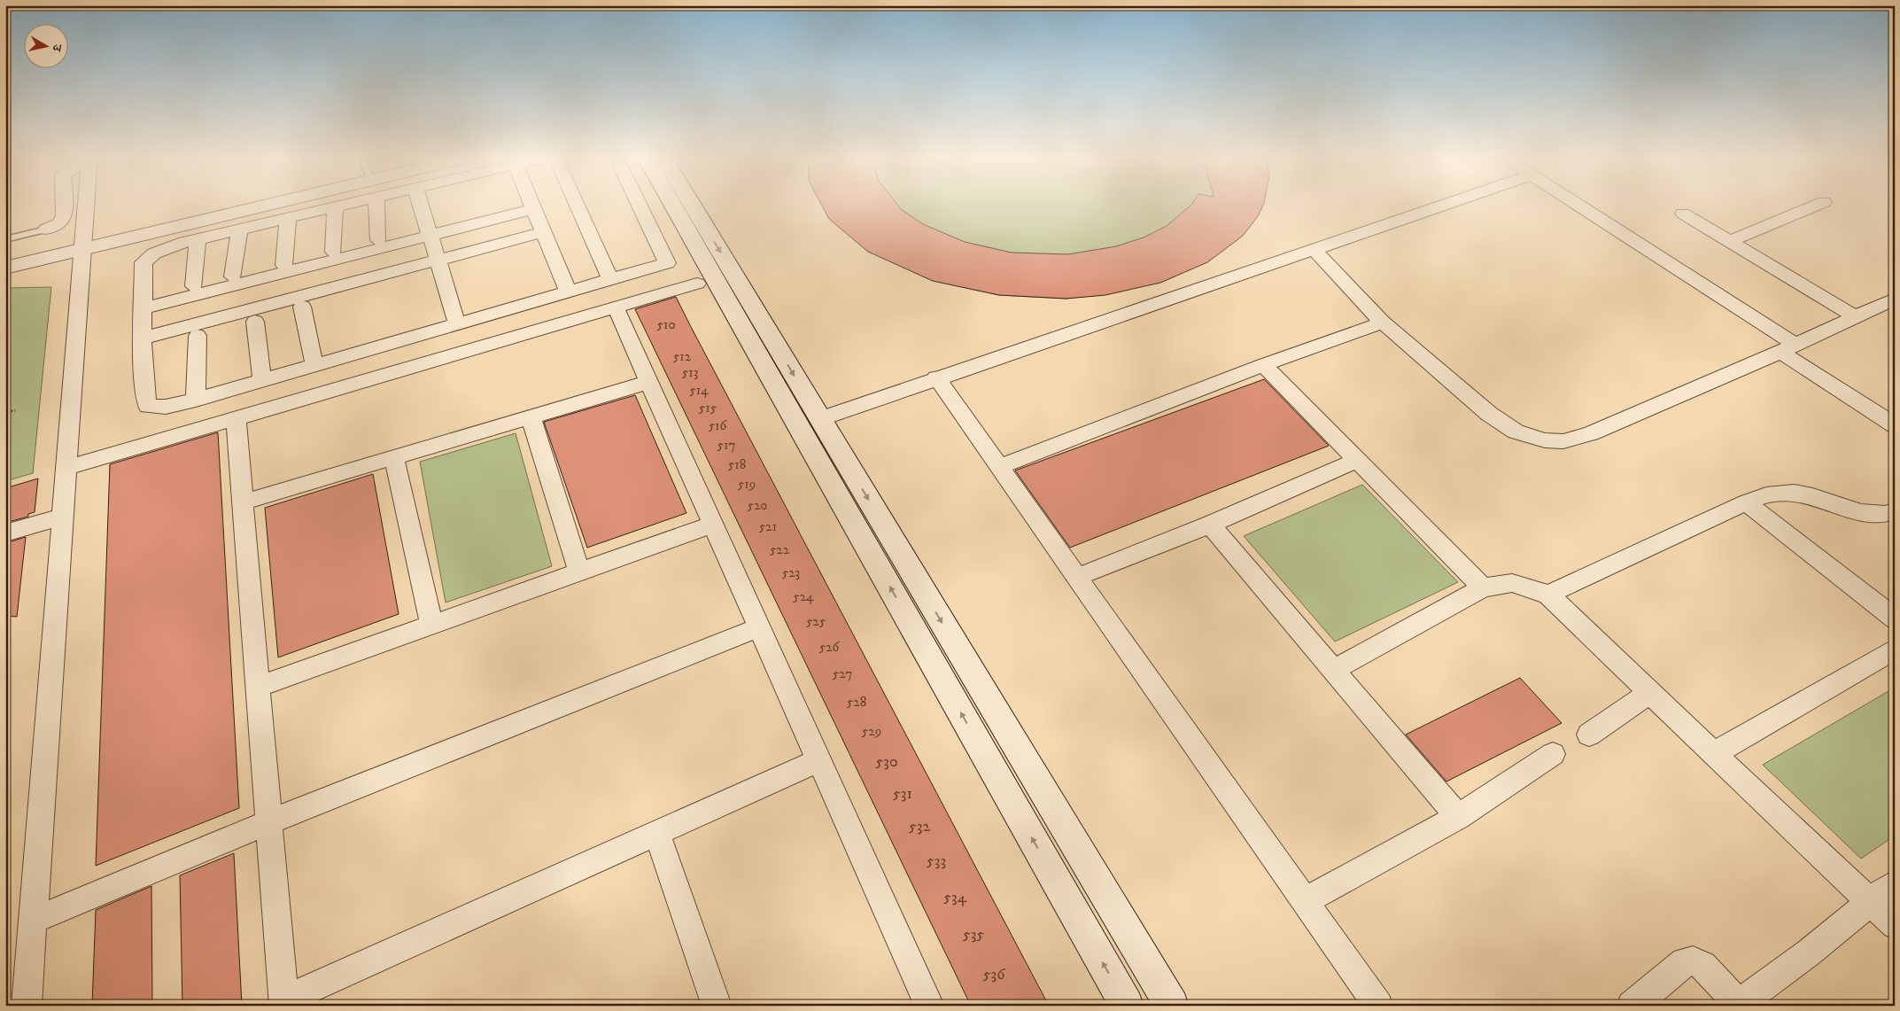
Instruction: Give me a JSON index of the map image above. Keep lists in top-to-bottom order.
{
  "house_numbers": [
    "510",
    "512",
    "513",
    "514",
    "515",
    "516",
    "517",
    "518",
    "519",
    "520",
    "521",
    "522",
    "523",
    "524",
    "525",
    "526",
    "527",
    "528",
    "529",
    "530",
    "531",
    "532",
    "533",
    "534",
    "535",
    "536"
  ],
  "north": "right"
}
